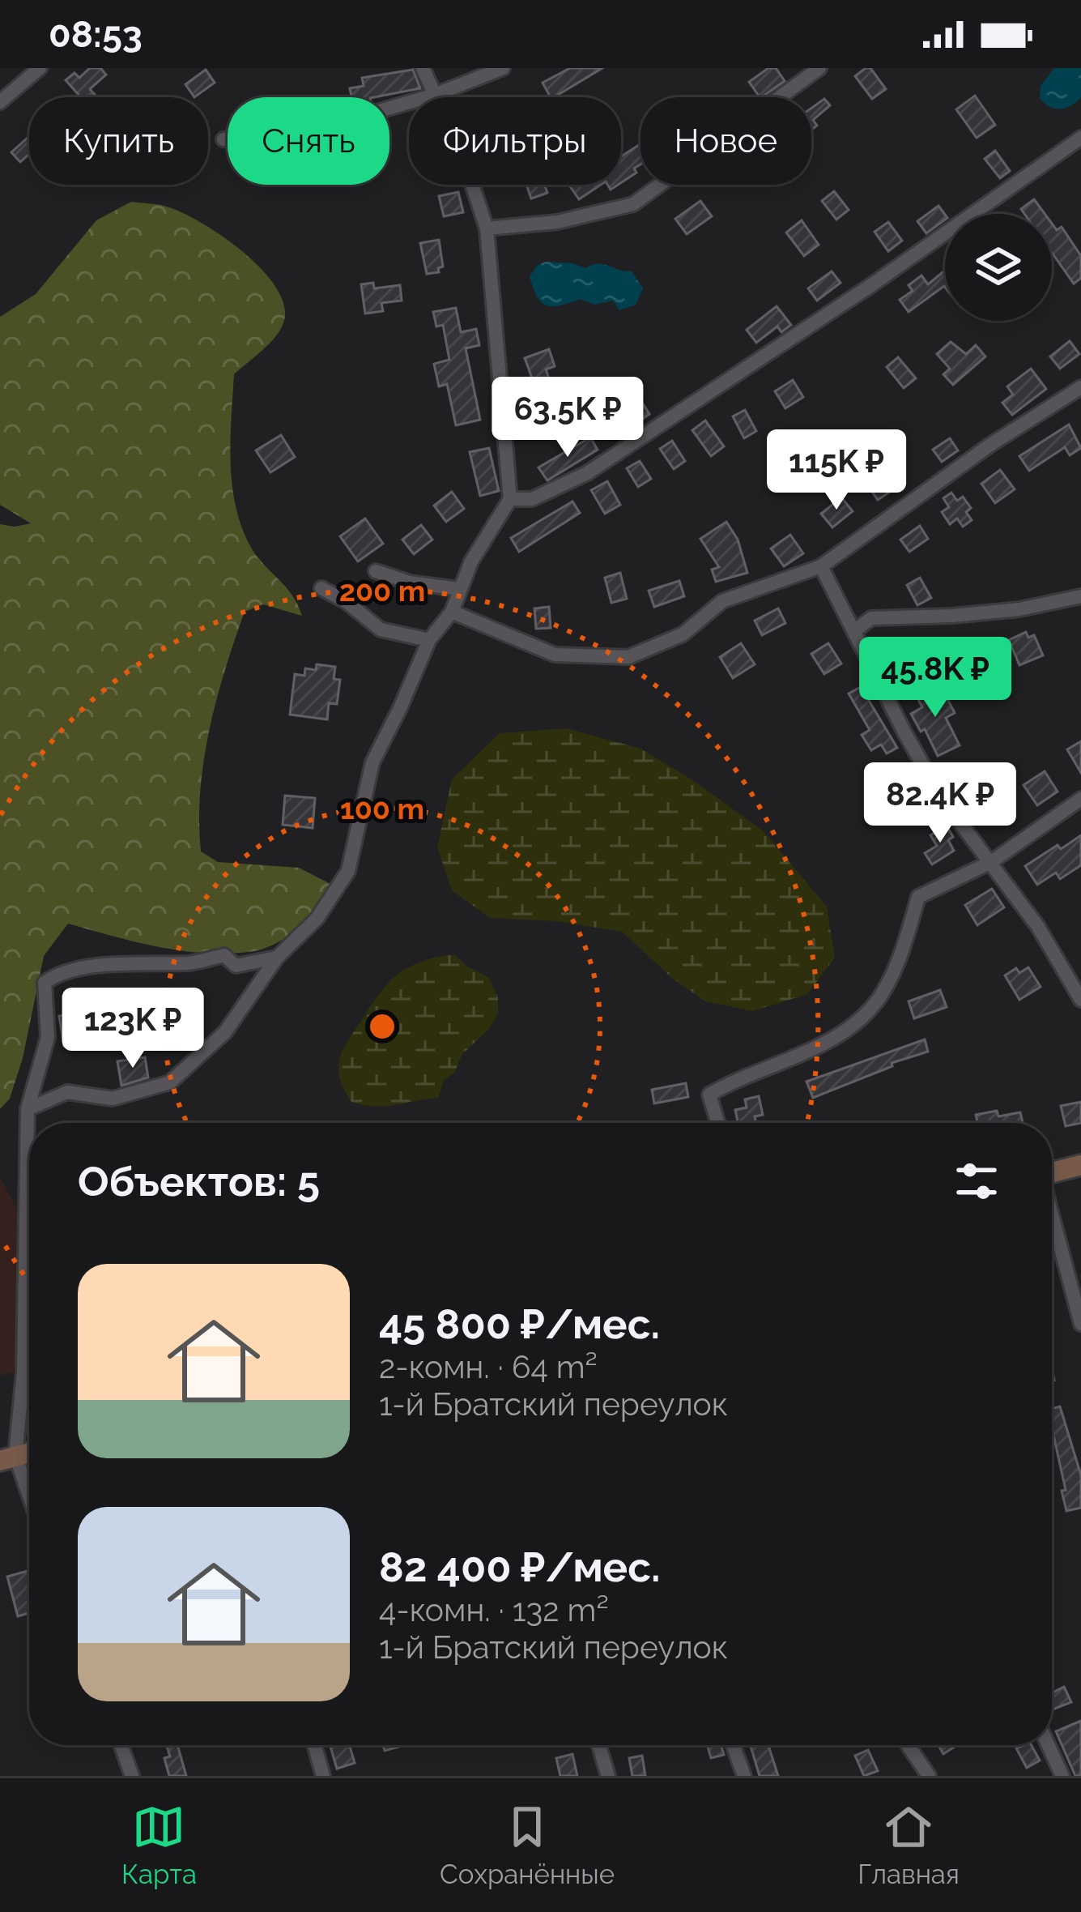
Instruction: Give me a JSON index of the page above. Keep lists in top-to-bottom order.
{
  "page": {
    "status": "08:53",
    "chip": [
      "Купить",
      "Снять",
      "Фильтры",
      "Новое"
    ],
    "price": [
      "63.5K ₽",
      "115K ₽",
      "45.8K ₽",
      "82.4K ₽",
      "123K ₽"
    ],
    "heading": "Объектов: 5",
    "list": [
      {
        "name": "45 800 ₽/мес.",
        "note": "2-комн. · 64 m² · 1-й Братский переулок"
      },
      {
        "name": "82 400 ₽/мес.",
        "note": "4-комн. · 132 m² · 1-й Братский переулок"
      }
    ],
    "tabs": ["Карта", "Сохранённые", "Главная"]
  },
  "rings": ["200 m", "100 m"]
}
